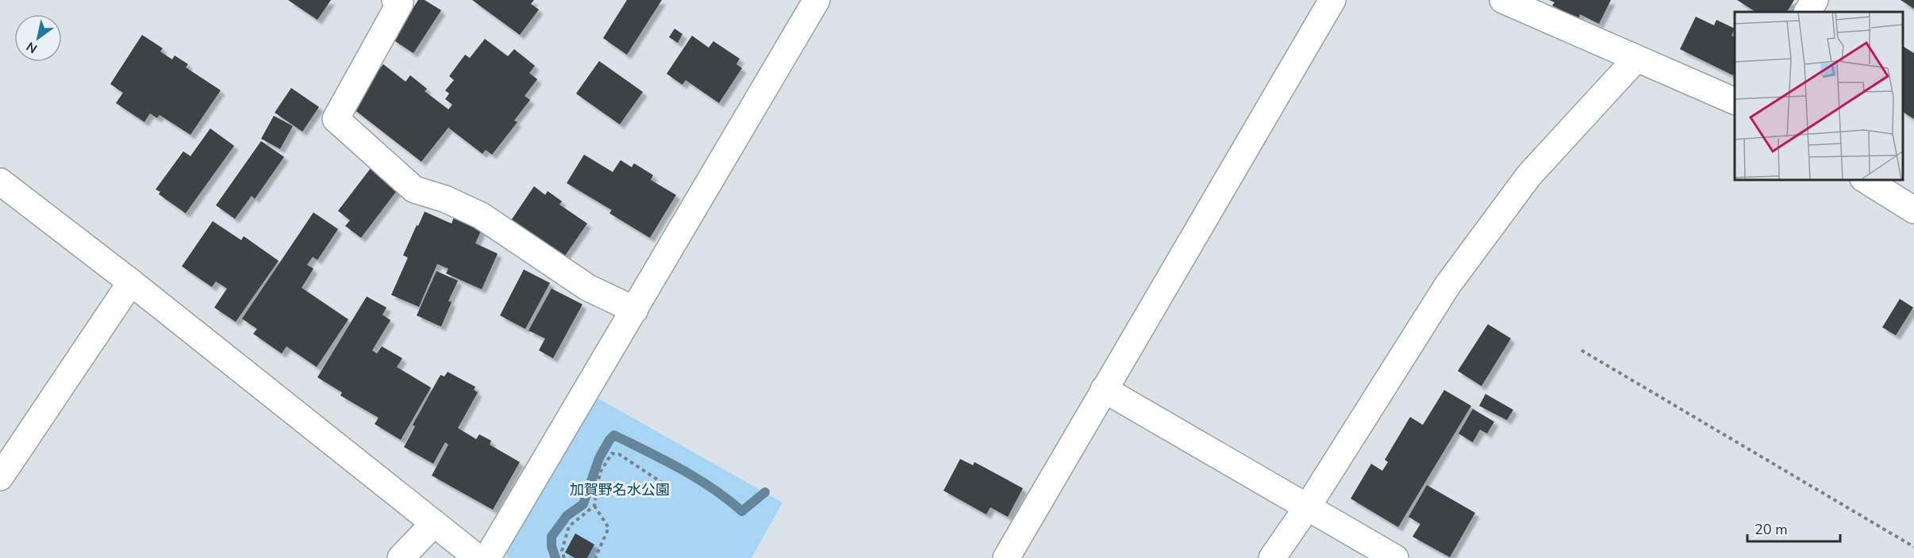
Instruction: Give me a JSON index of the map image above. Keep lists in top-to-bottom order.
{
  "parks": ["加賀野名水公園"],
  "scale_bar": "20 m",
  "north": "bottom left"
}
